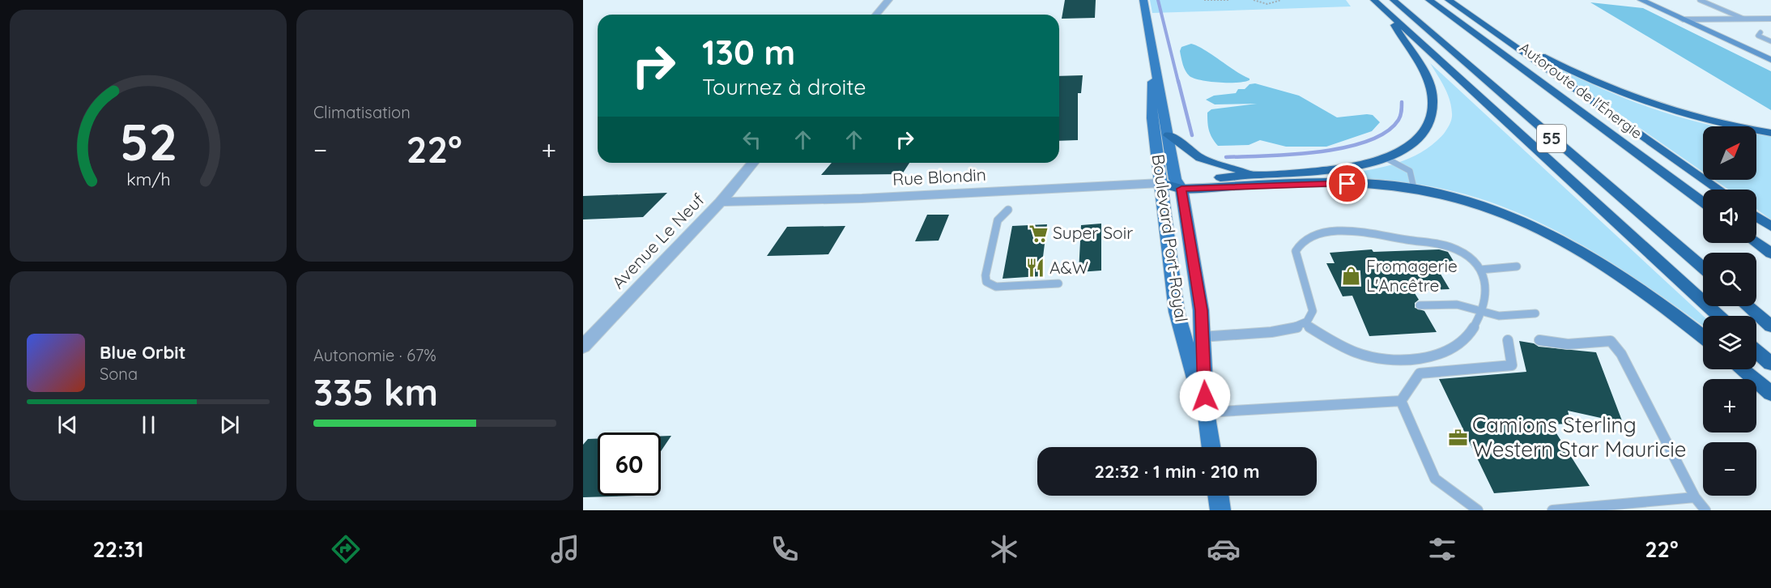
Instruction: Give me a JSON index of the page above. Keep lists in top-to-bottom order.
{
  "streets": {
    "highway": ["Autoroute de l'Énergie", "55"],
    "main road": ["Boulevard Port-Royal"],
    "street": ["Rue Blondin", "Avenue Le Neuf"]
  },
  "crossings": [
    ["Rue Blondin", "Boulevard Port-Royal"],
    ["Rue Blondin", "Avenue Le Neuf"]
  ],
  "places": {
    "supermarket": ["Super Soir"],
    "restaurant": ["A&W"],
    "shop": ["Fromagerie L'Ancêtre"],
    "office": ["Camions Sterling Western Star Mauricie"]
  },
  "north": "top right",
  "page": {
    "tile": [
      "Climatisation",
      ["Autonomie · 67%", "335 km"]
    ],
    "turn": ["130 m", "Tournez à droite"],
    "map_buttons": ["+", "−"],
    "heat": ["−", "22°", "+"],
    "song": ["Blue Orbit", "Sona"],
    "limit": "60",
    "trip": "22:32 · 1 min · 210 m",
    "tabs": ["22:31", "22°"],
    "gauge": ["52", "km/h"]
  }
}
